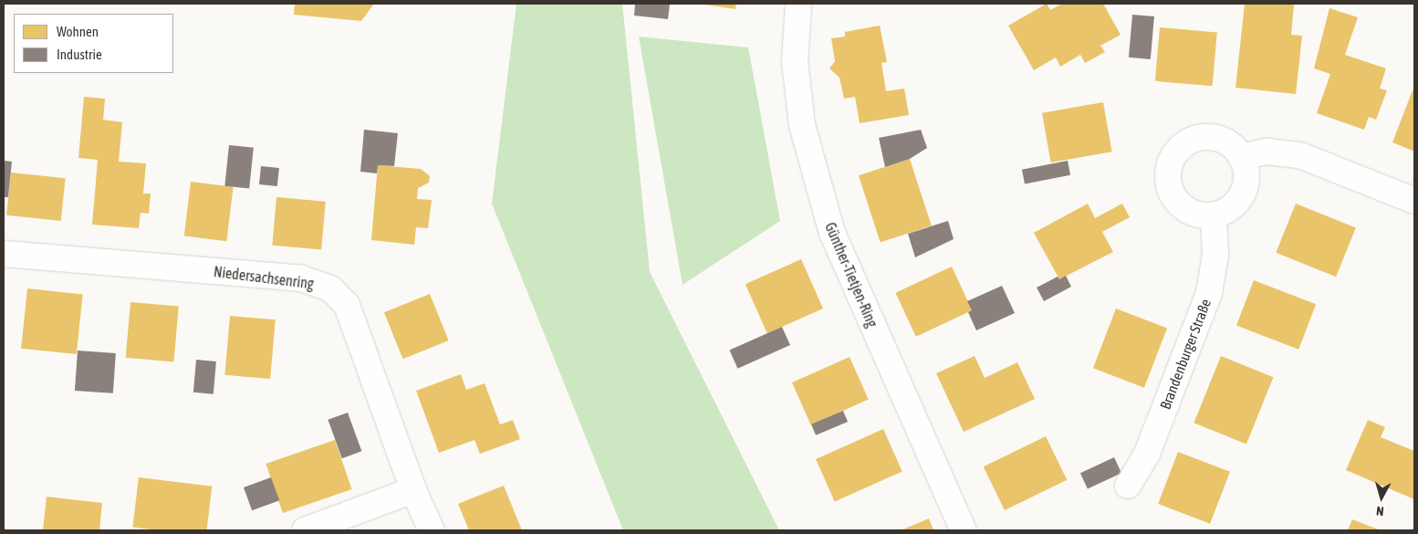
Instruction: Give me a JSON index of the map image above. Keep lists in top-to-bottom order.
{
  "streets": {
    "street": ["Günther-Tietjen-Ring", "Niedersachsenring", "Brandenburger Straße"]
  },
  "legend": ["Wohnen", "Industrie"],
  "north": "bottom"
}
